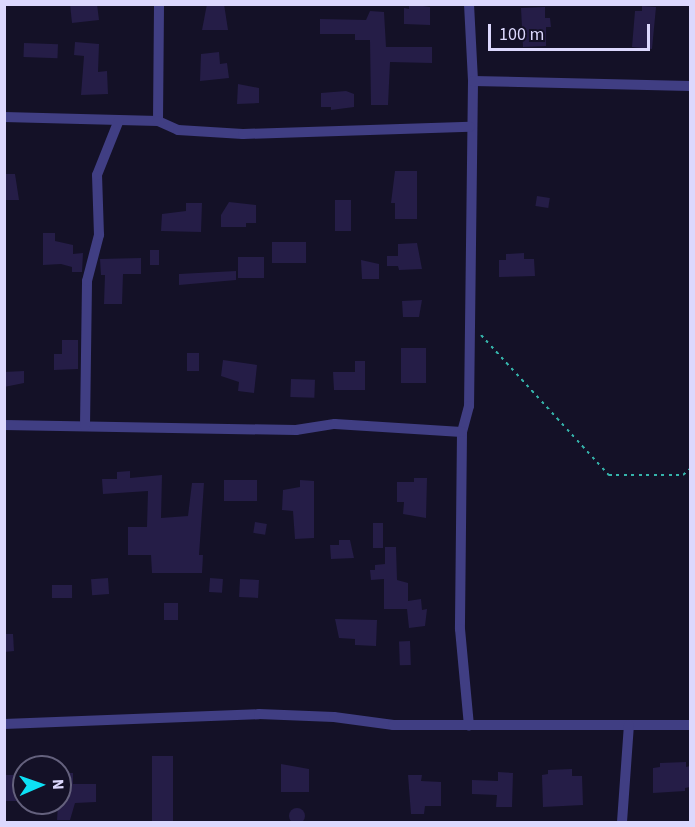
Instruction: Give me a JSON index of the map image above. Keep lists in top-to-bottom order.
{
  "scale_bar": "100 m",
  "north": "right"
}
